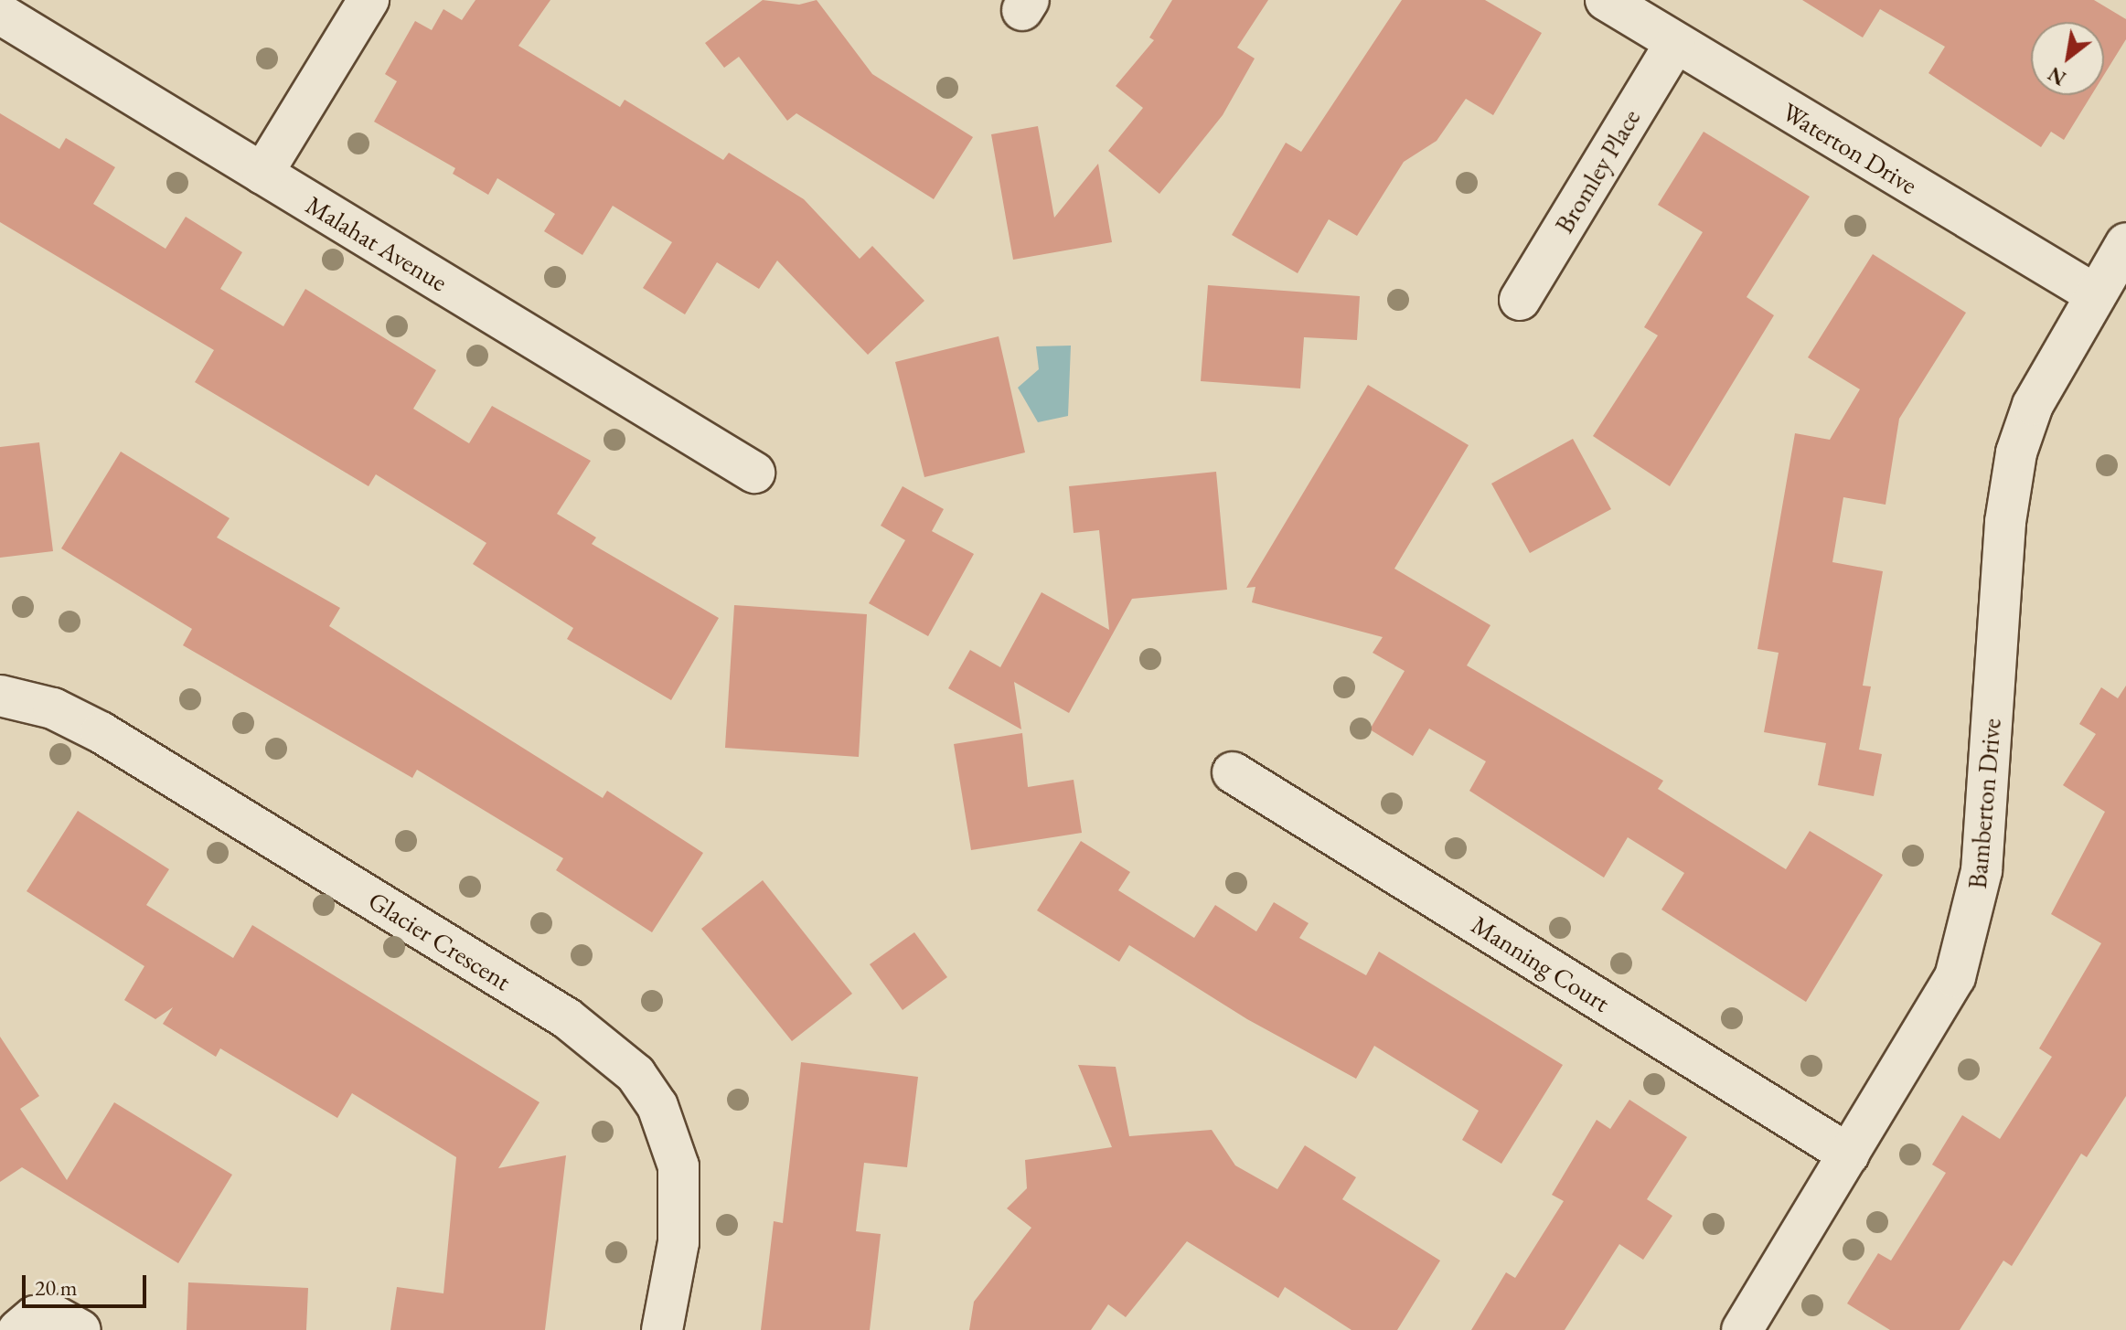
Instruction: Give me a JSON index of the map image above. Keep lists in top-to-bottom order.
{
  "streets": {
    "street": [
      "Waterton Drive",
      "Bromley Place",
      "Malahat Avenue",
      "Bamberton Drive",
      "Glacier Crescent",
      "Manning Court"
    ]
  },
  "crossings": [
    ["Waterton Drive", "Bromley Place"],
    ["Waterton Drive", "Bamberton Drive"],
    ["Bamberton Drive", "Manning Court"]
  ],
  "scale_bar": "20 m",
  "north": "bottom left"
}
